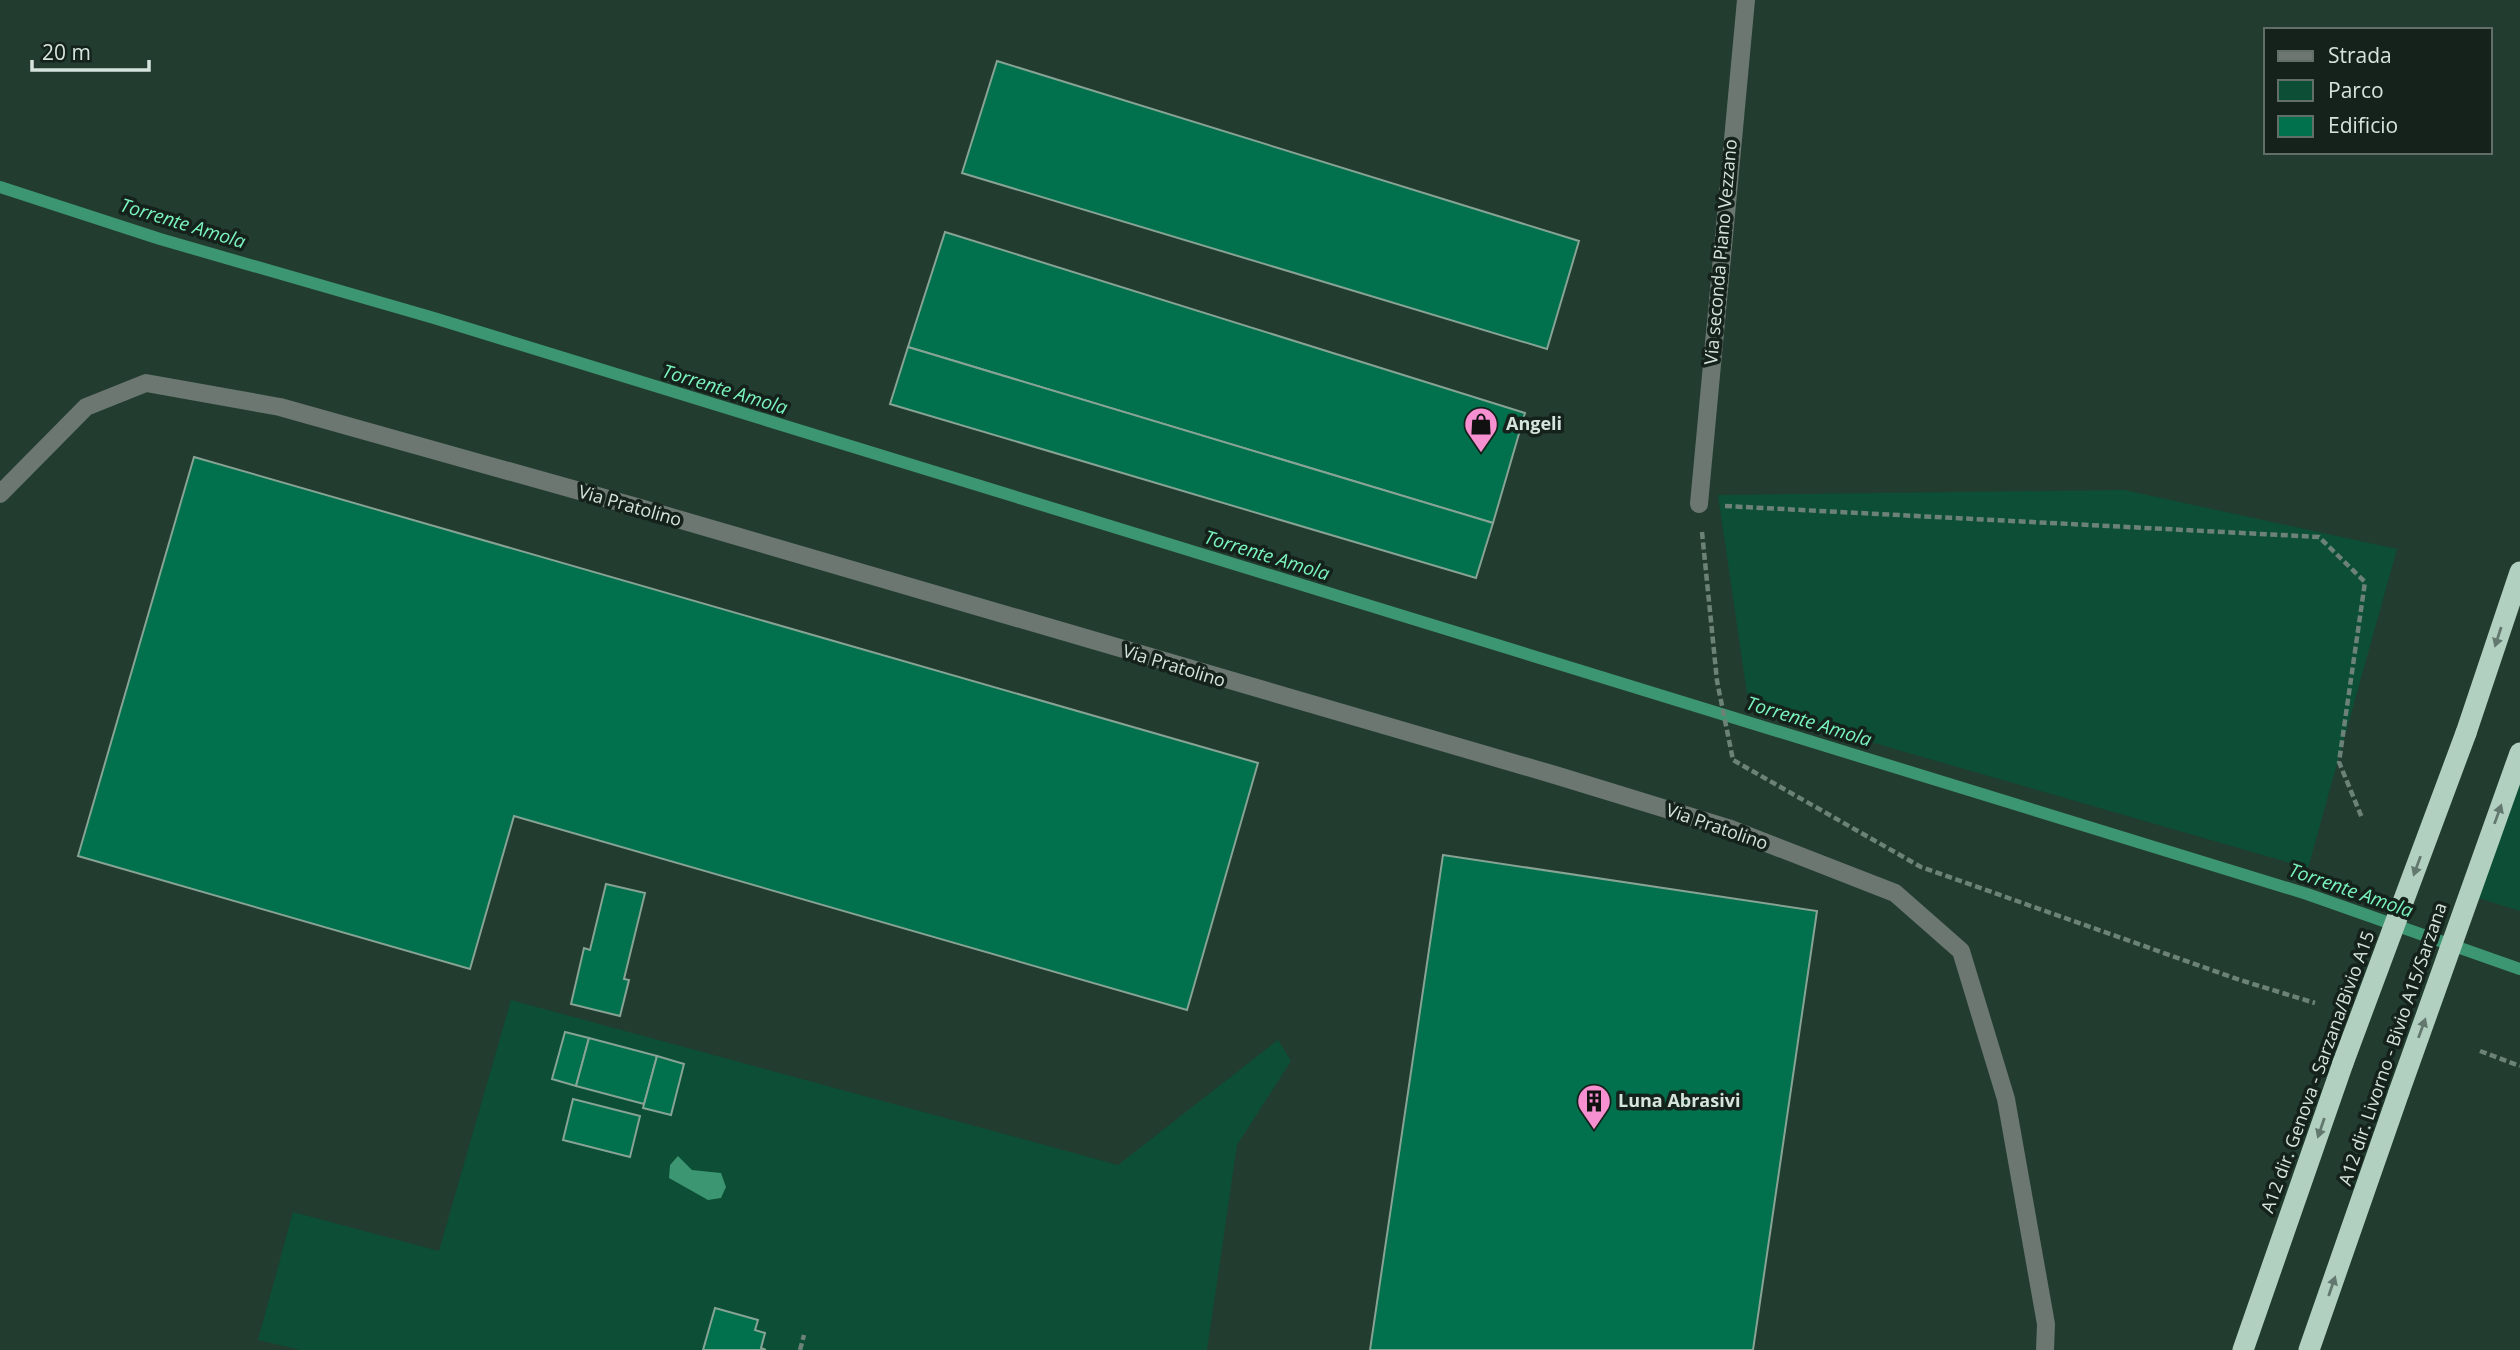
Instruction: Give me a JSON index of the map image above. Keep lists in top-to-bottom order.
{
  "streets": {
    "highway": ["A12 dir. Livorno - Bivio A15/Sarzana", "A12 dir. Genova - Sarzana/Bivio A15"],
    "street": ["Via seconda Piano Vezzano", "Via Pratolino"]
  },
  "one_way": ["A12 dir. Livorno - Bivio A15/Sarzana", "A12 dir. Genova - Sarzana/Bivio A15"],
  "water": ["Torrente Amola"],
  "places": {
    "shop": ["Angeli"],
    "building": ["Luna Abrasivi"]
  },
  "legend": ["Strada", "Parco", "Edificio"],
  "scale_bar": "20 m"
}
